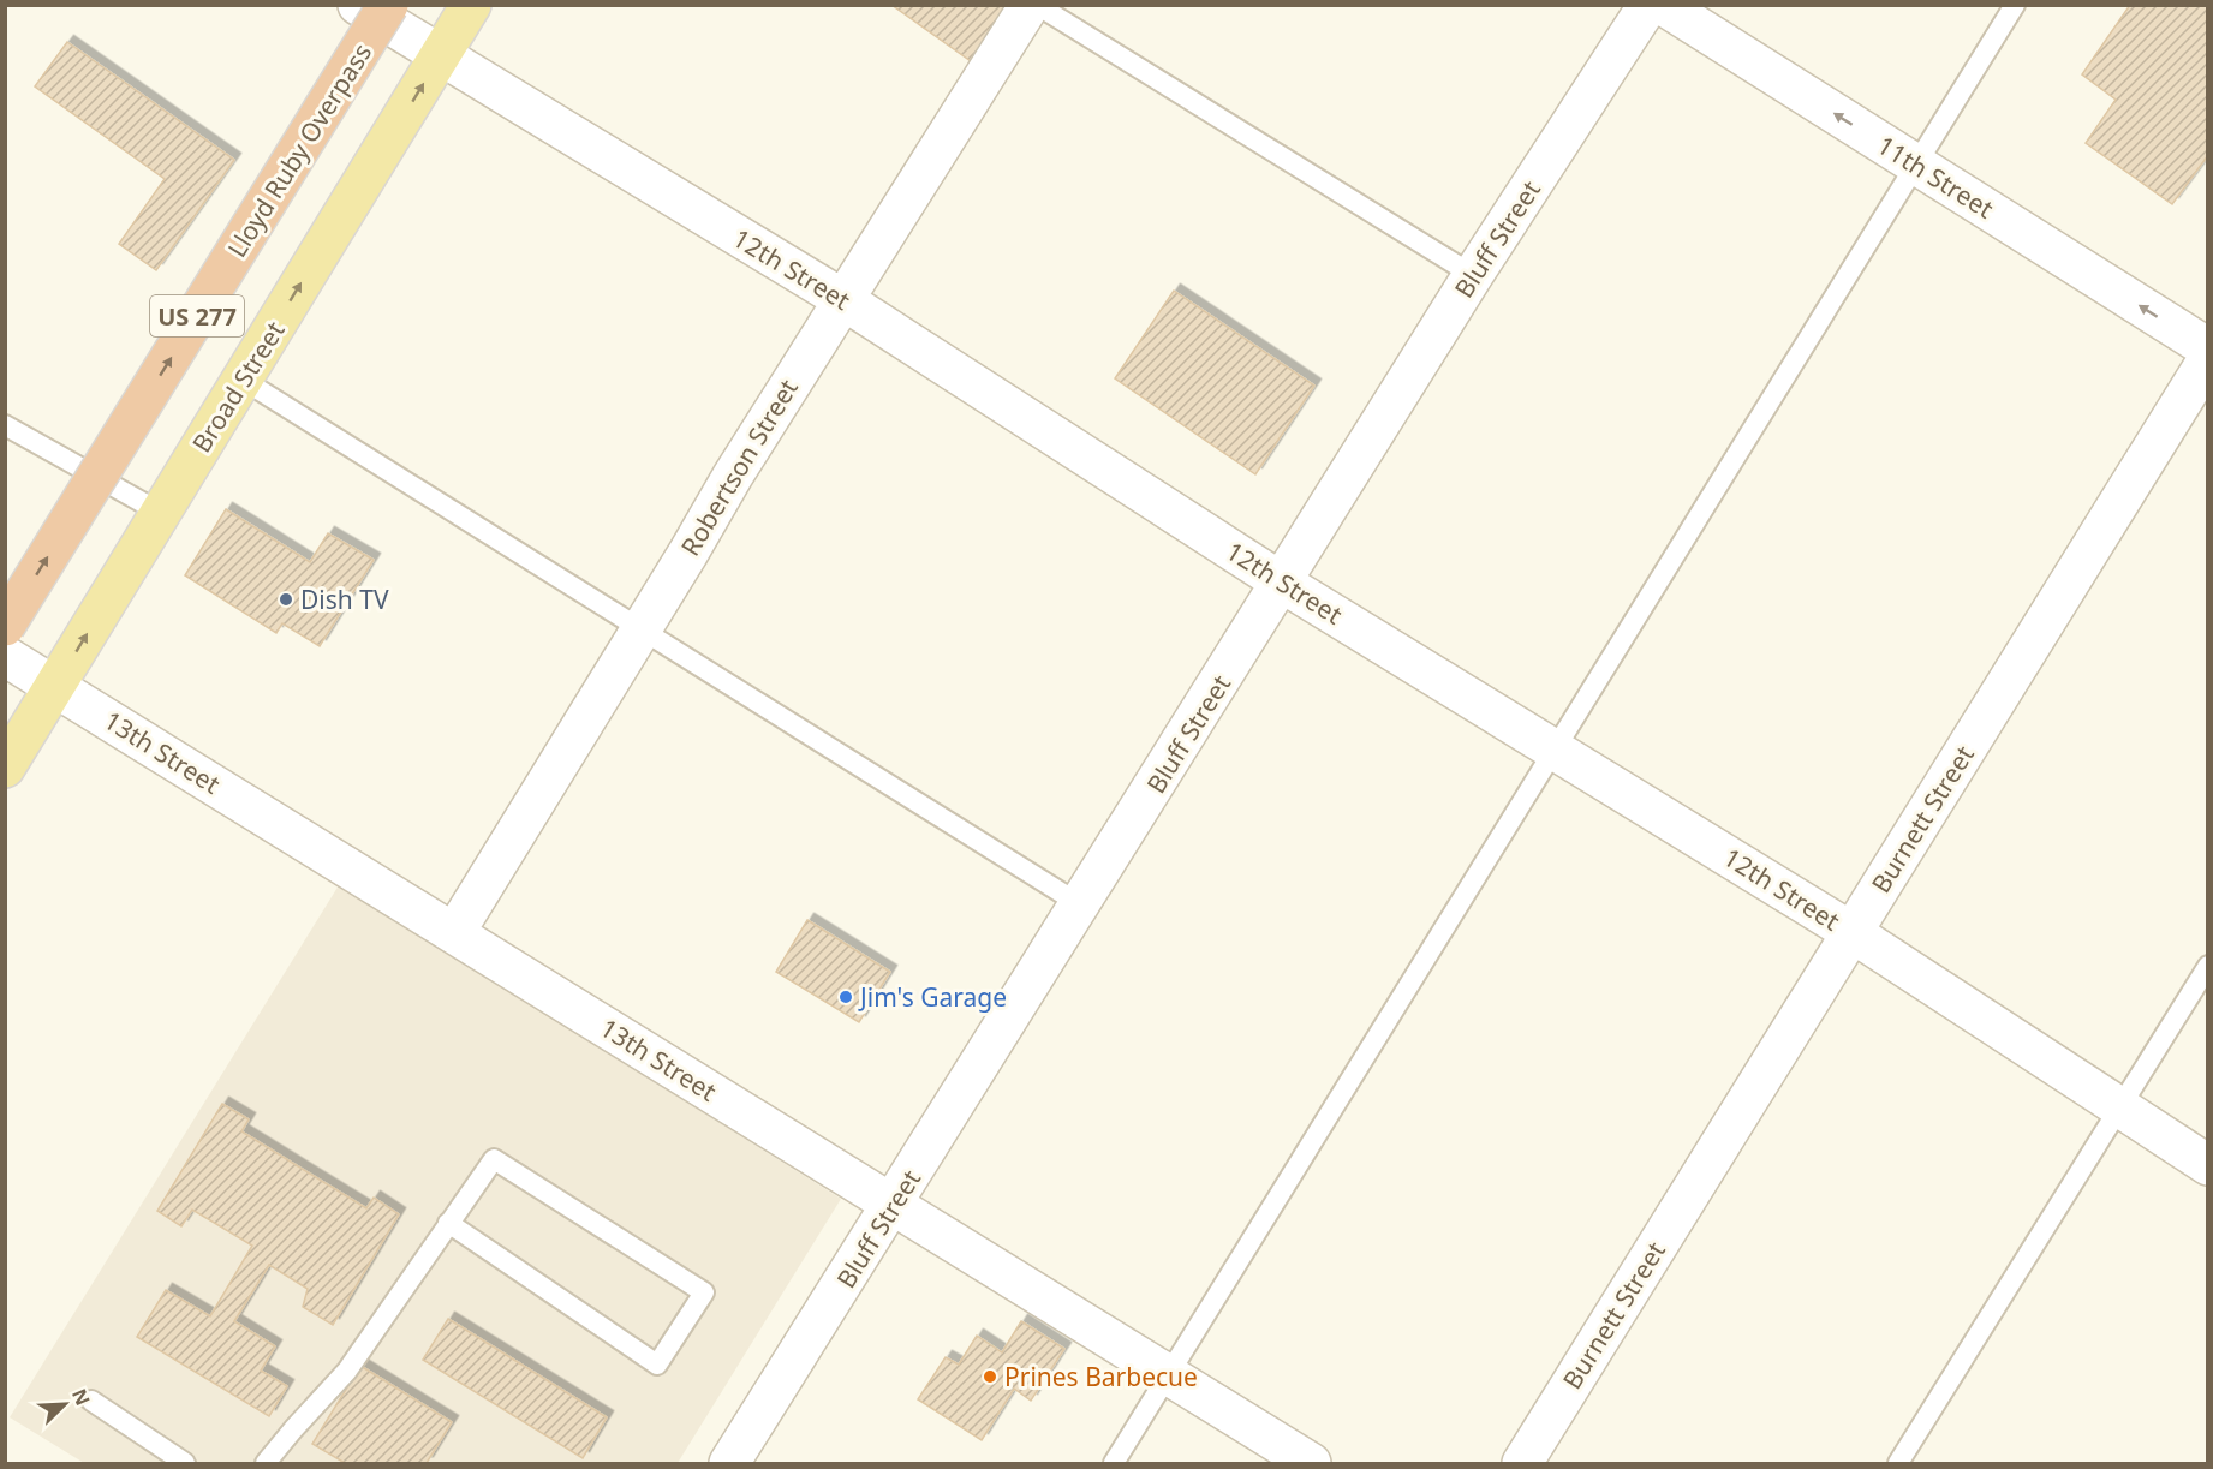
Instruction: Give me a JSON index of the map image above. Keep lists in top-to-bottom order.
{
  "streets": {
    "highway": ["Lloyd Ruby Overpass", "US 277"],
    "main road": ["Broad Street"],
    "street": [
      "11th Street",
      "Bluff Street",
      "12th Street",
      "Robertson Street",
      "13th Street",
      "Burnett Street"
    ]
  },
  "crossings": [
    ["Bluff Street", "12th Street"],
    ["Bluff Street", "13th Street"],
    ["12th Street", "Broad Street"],
    ["12th Street", "Robertson Street"],
    ["12th Street", "Burnett Street"],
    ["Broad Street", "13th Street"],
    ["Robertson Street", "13th Street"]
  ],
  "one_way": ["Lloyd Ruby Overpass", "11th Street", "Broad Street"],
  "places": ["Dish TV", "Jim's Garage", "Prines Barbecue"],
  "north": "top right"
}
